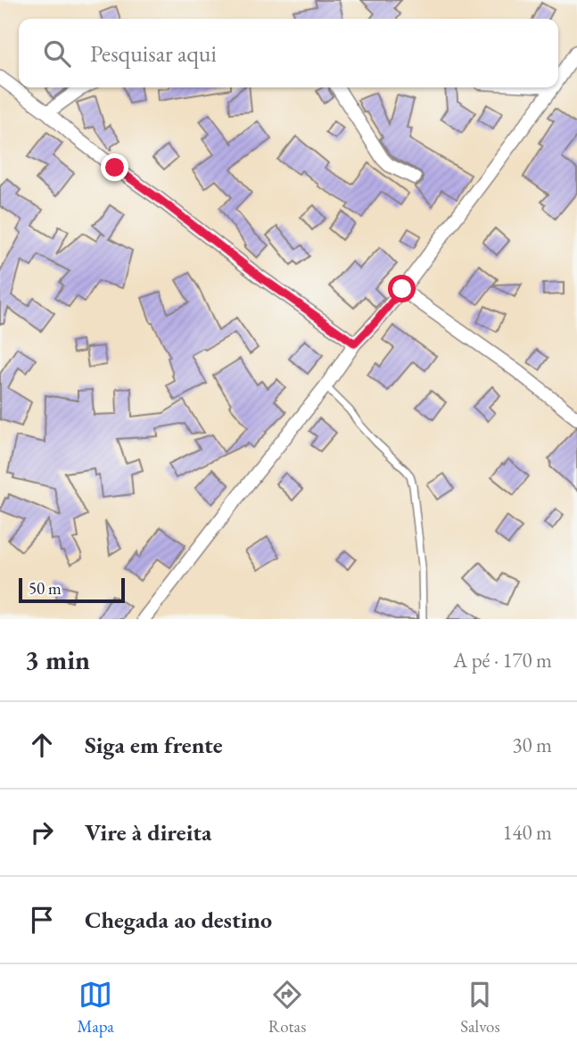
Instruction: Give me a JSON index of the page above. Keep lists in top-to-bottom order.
{
  "scale_bar": "50 m",
  "page": {
    "search": "Pesquisar aqui",
    "scale": "50 m",
    "heading": ["3 min", "A pé · 170 m"],
    "list": [
      ["Siga em frente", "30 m"],
      ["Vire à direita", "140 m"],
      "Chegada ao destino"
    ],
    "nav": ["Mapa", "Rotas", "Salvos"]
  }
}
